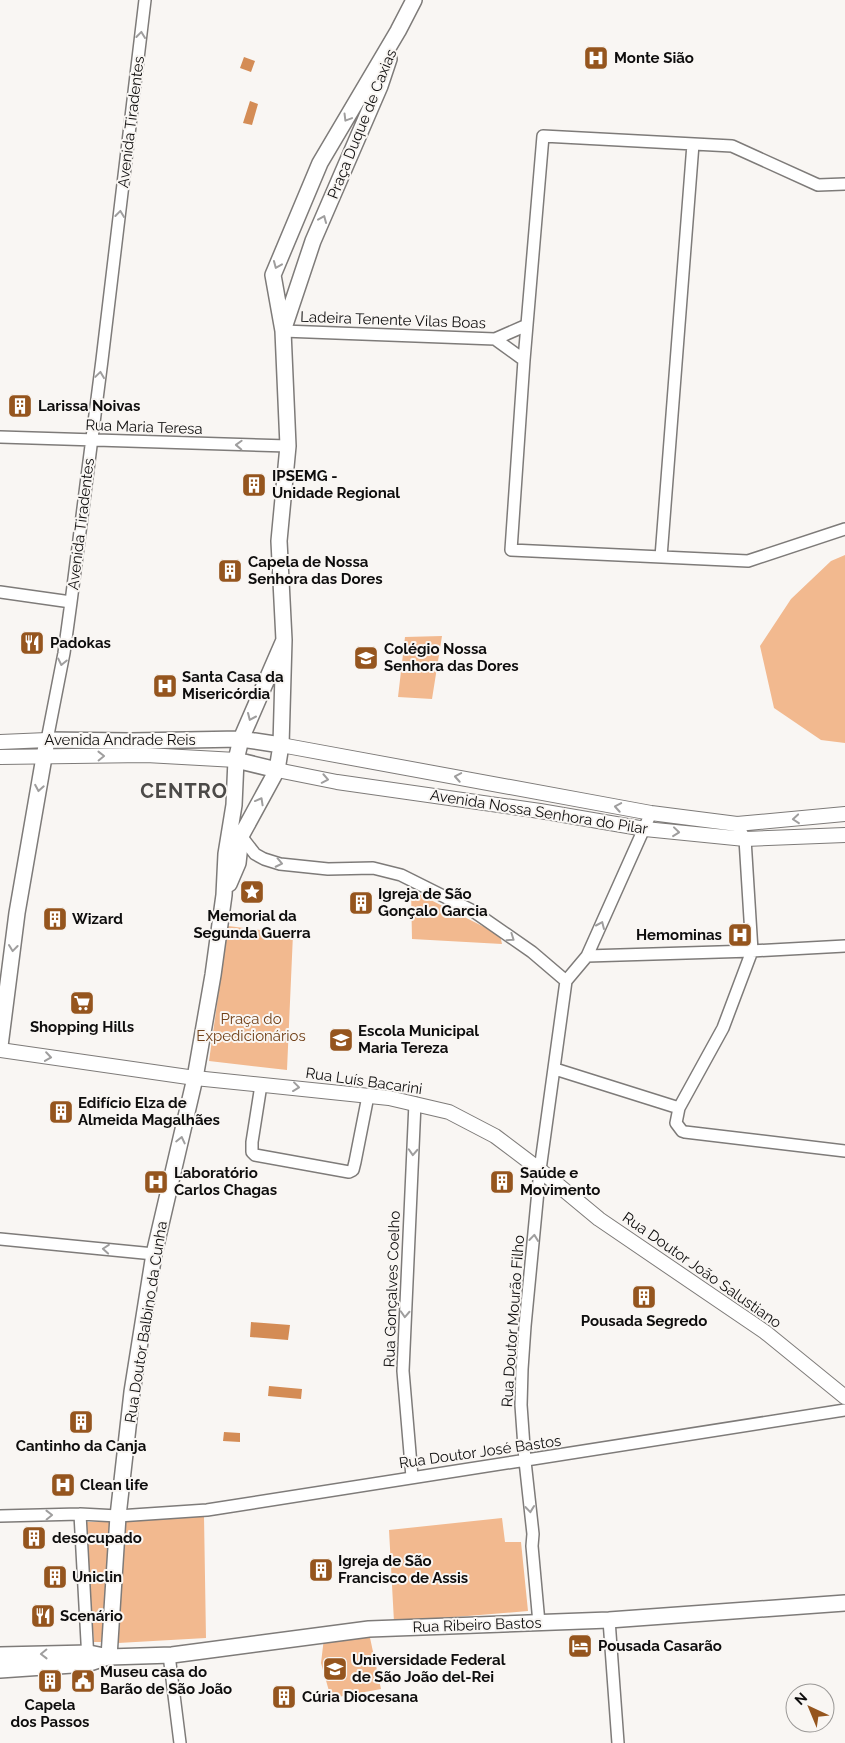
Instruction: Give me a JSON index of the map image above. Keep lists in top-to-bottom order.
{
  "streets": {
    "main road": [
      "Avenida Tiradentes",
      "Praça Duque de Caxias",
      "Avenida Andrade Reis",
      "Avenida Nossa Senhora do Pilar",
      "Rua Doutor Balbino da Cunha",
      "Rua Ribeiro Bastos"
    ],
    "street": [
      "Ladeira Tenente Vilas Boas",
      "Rua Maria Teresa",
      "Rua Luís Bacarini",
      "Rua Doutor João Salustiano",
      "Rua Gonçalves Coelho",
      "Rua Doutor Mourão Filho",
      "Rua Doutor José Bastos"
    ]
  },
  "crossings": [
    ["Avenida Tiradentes", "Rua Maria Teresa"],
    ["Avenida Tiradentes", "Avenida Andrade Reis"],
    ["Avenida Tiradentes", "Rua Luís Bacarini"],
    ["Praça Duque de Caxias", "Ladeira Tenente Vilas Boas"],
    ["Avenida Andrade Reis", "Avenida Nossa Senhora do Pilar"],
    ["Rua Luís Bacarini", "Rua Doutor João Salustiano"],
    ["Rua Luís Bacarini", "Rua Gonçalves Coelho"],
    ["Rua Luís Bacarini", "Rua Doutor Mourão Filho"],
    ["Rua Luís Bacarini", "Rua Doutor Balbino da Cunha"],
    ["Rua Doutor João Salustiano", "Rua Doutor Mourão Filho"],
    ["Rua Gonçalves Coelho", "Rua Doutor José Bastos"],
    ["Rua Doutor Mourão Filho", "Rua Doutor José Bastos"],
    ["Rua Doutor Mourão Filho", "Rua Ribeiro Bastos"],
    ["Rua Doutor Balbino da Cunha", "Rua Doutor José Bastos"],
    ["Rua Doutor Balbino da Cunha", "Rua Ribeiro Bastos"]
  ],
  "one_way": ["Rua Maria Teresa", "Rua Luís Bacarini", "Rua Gonçalves Coelho"],
  "districts": ["CENTRO"],
  "parks": ["Praça do Expedicionários"],
  "places": {
    "hospital": [
      "Monte Sião",
      "Santa Casa da Misericórdia",
      "Hemominas",
      "Laboratório Carlos Chagas",
      "Clean life"
    ],
    "building": [
      "Larissa Noivas",
      "IPSEMG - Unidade Regional",
      "Capela de Nossa Senhora das Dores",
      "Igreja de São Gonçalo Garcia",
      "Wizard",
      "Edifício Elza de Almeida Magalhães",
      "Saúde e Movimento",
      "Pousada Segredo",
      "Cantinho da Canja",
      "desocupado",
      "Igreja de São Francisco de Assis",
      "Uniclin",
      "Capela dos Passos",
      "Cúria Diocesana"
    ],
    "restaurant": ["Padokas", "Scenário"],
    "school or university": ["Colégio Nossa Senhora das Dores", "Escola Municipal Maria Tereza", "Universidade Federal de São João del-Rei"],
    "place": ["Memorial da Segunda Guerra"],
    "supermarket": ["Shopping Hills"],
    "hotel": ["Pousada Casarão"],
    "public building": ["Museu casa do Barão de São João"]
  },
  "north": "top left"
}
